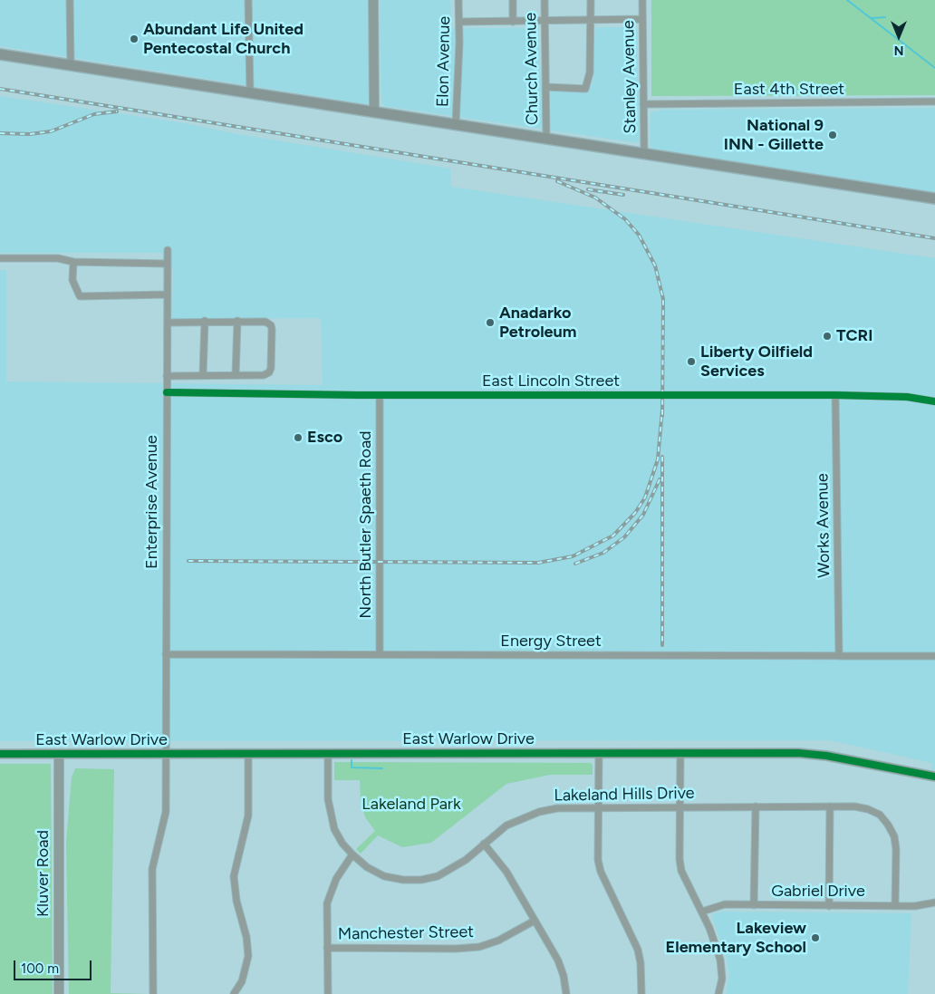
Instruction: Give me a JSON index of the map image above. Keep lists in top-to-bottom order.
{
  "streets": {
    "street": [
      "Elon Avenue",
      "Church Avenue",
      "Stanley Avenue",
      "East 4th Street",
      "East Lincoln Street",
      "Enterprise Avenue",
      "North Butler Spaeth Road",
      "Works Avenue",
      "Energy Street",
      "East Warlow Drive",
      "Lakeland Hills Drive",
      "Kluver Road",
      "Gabriel Drive",
      "Manchester Street"
    ]
  },
  "crossings": [
    ["Stanley Avenue", "East 4th Street"],
    ["East Lincoln Street", "Enterprise Avenue"],
    ["East Lincoln Street", "North Butler Spaeth Road"],
    ["East Lincoln Street", "Works Avenue"],
    ["Enterprise Avenue", "Energy Street"],
    ["Enterprise Avenue", "East Warlow Drive"],
    ["North Butler Spaeth Road", "Energy Street"],
    ["Works Avenue", "Energy Street"],
    ["East Warlow Drive", "Lakeland Hills Drive"],
    ["East Warlow Drive", "Kluver Road"],
    ["Lakeland Hills Drive", "Gabriel Drive"]
  ],
  "parks": ["Lakeland Park"],
  "places": [
    "Abundant Life United Pentecostal Church",
    "National 9 INN - Gillette",
    "Anadarko Petroleum",
    "TCRI",
    "Liberty Oilfield Services",
    "Esco",
    "Lakeview Elementary School"
  ],
  "scale_bar": "100 m",
  "north": "bottom"
}
